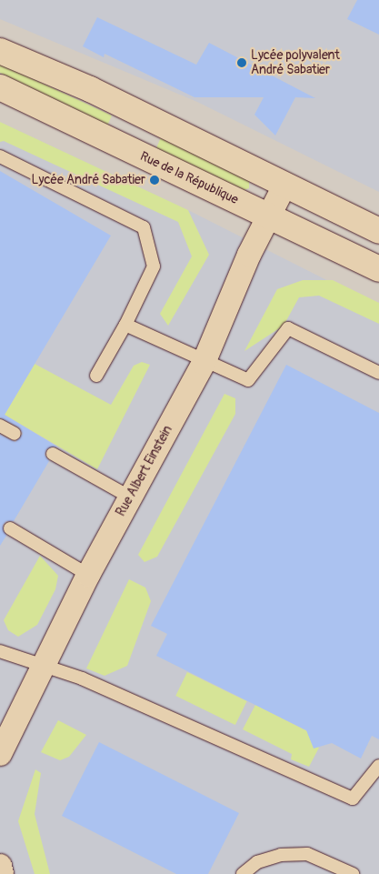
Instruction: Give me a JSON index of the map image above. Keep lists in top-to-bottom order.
{
  "streets": {
    "main road": ["Rue de la République"],
    "street": ["Rue Albert Einstein"]
  },
  "crossings": [
    ["Rue de la République", "Rue Albert Einstein"]
  ],
  "places": ["Lycée polyvalent André Sabatier", "Lycée André Sabatier"]
}
